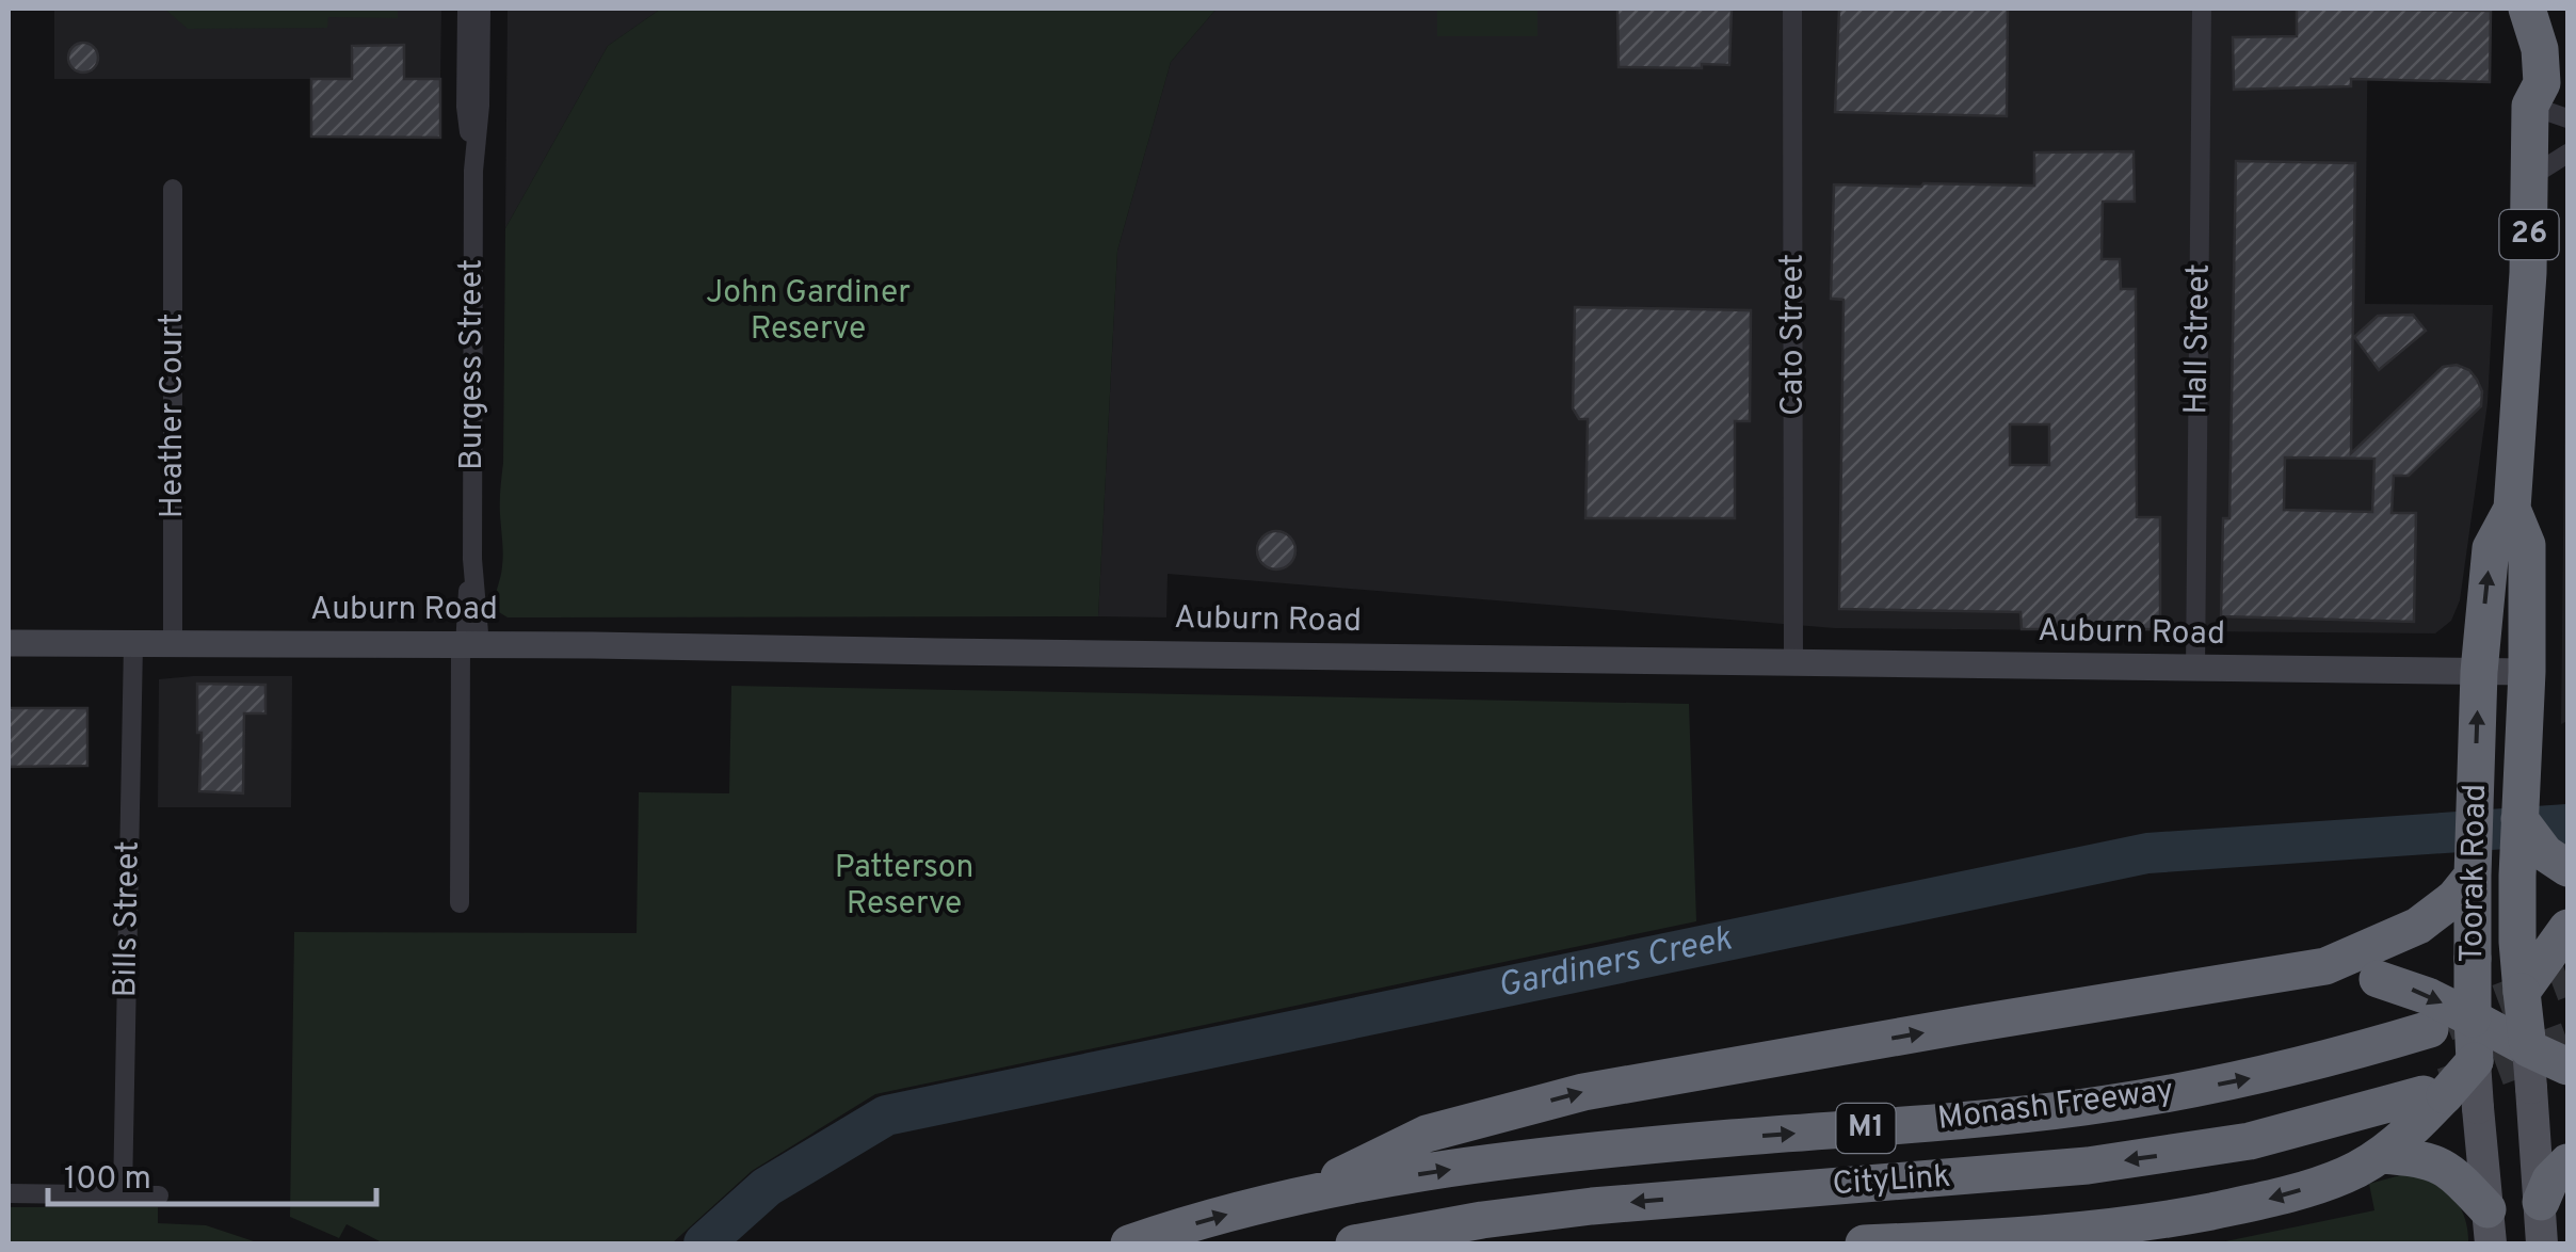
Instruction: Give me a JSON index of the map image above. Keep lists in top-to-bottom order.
{
  "streets": {
    "highway": [
      "26",
      "Toorak Road",
      "Monash Freeway",
      "M1",
      "CityLink"
    ],
    "main road": ["Auburn Road"],
    "street": [
      "Cato Street",
      "Hall Street",
      "Burgess Street",
      "Heather Court",
      "Bills Street"
    ]
  },
  "crossings": [
    ["Cato Street", "Auburn Road"],
    ["Hall Street", "Auburn Road"],
    ["Burgess Street", "Auburn Road"],
    ["Heather Court", "Auburn Road"],
    ["Auburn Road", "Toorak Road"],
    ["Auburn Road", "Bills Street"],
    ["Monash Freeway", "M1"]
  ],
  "water": ["Gardiners Creek"],
  "parks": ["John Gardiner Reserve", "Patterson Reserve"],
  "scale_bar": "100 m"
}
